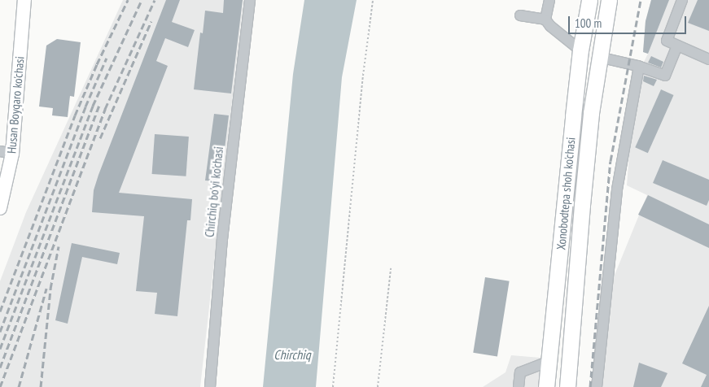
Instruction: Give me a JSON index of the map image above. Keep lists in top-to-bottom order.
{
  "streets": {
    "highway": ["Xonobodtepa shoh ko'chasi"],
    "main road": ["Husan Boyqaro ko'chasi"],
    "street": ["Chirchiq bo'yi ko'chasi"]
  },
  "water": ["Chirchiq"],
  "scale_bar": "100 m"
}
